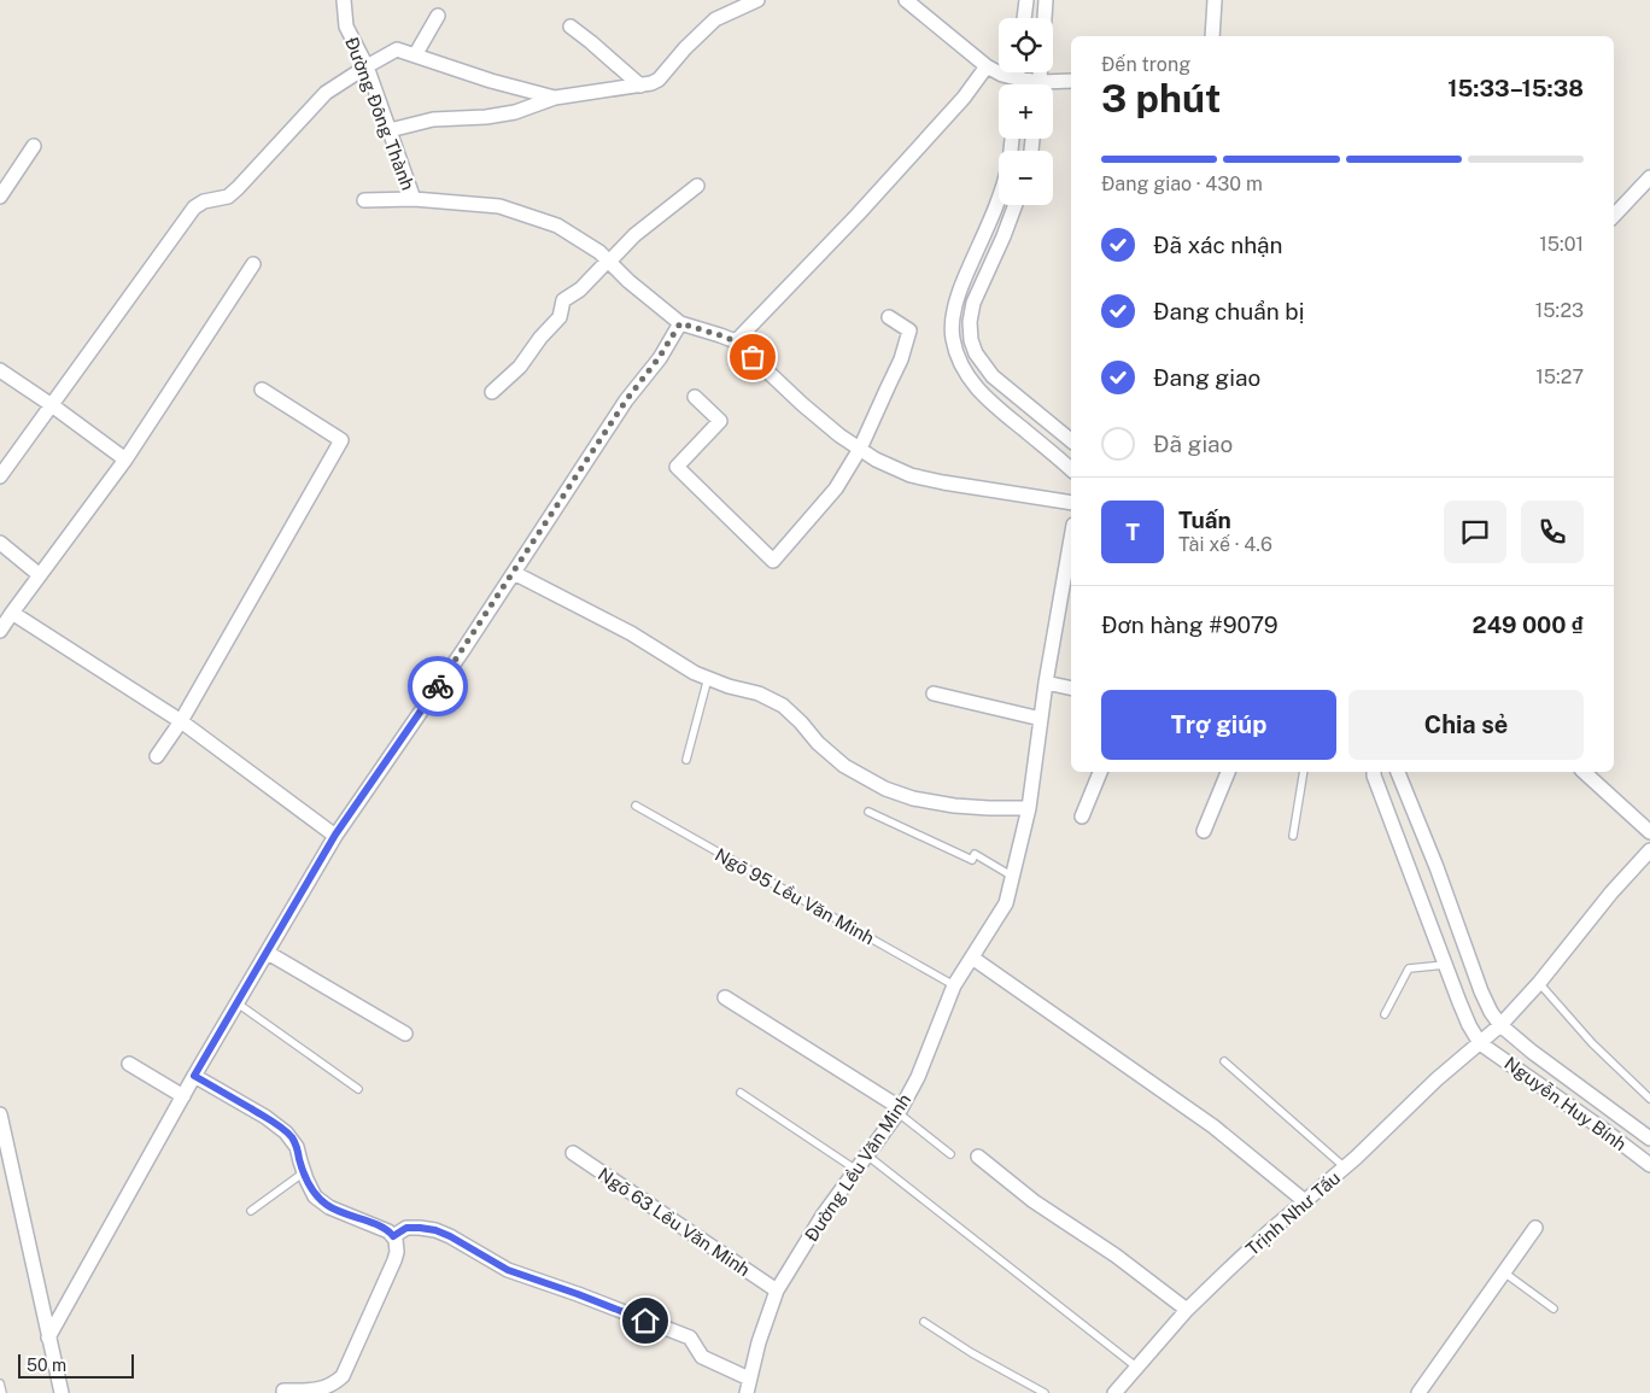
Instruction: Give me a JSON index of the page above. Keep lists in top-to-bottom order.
{
  "streets": {
    "street": [
      "Đường Đông Thành",
      "Nguyễn Huy Bính",
      "Đường Lều Văn Minh",
      "Trịnh Như Tấu",
      "Ngõ 63 Lều Văn Minh"
    ],
    "lane": ["Ngõ 95 Lều Văn Minh"]
  },
  "crossings": [
    ["Ngõ 95 Lều Văn Minh", "Đường Lều Văn Minh"],
    ["Nguyễn Huy Bính", "Trịnh Như Tấu"],
    ["Đường Lều Văn Minh", "Ngõ 63 Lều Văn Minh"]
  ],
  "scale_bar": "50 m",
  "page": {
    "map_buttons": ["+", "−"],
    "heading": ["3 phút", "Đến trong", "15:33–15:38"],
    "panel": [
      "Tuấn",
      "Tài xế · 4.6",
      "Đơn hàng #9079",
      "249 000 ₫"
    ],
    "bar": "Đang giao · 430 m",
    "list": [
      ["Đã xác nhận", "15:01"],
      ["Đang chuẩn bị", "15:23"],
      ["Đang giao", "15:27"],
      "Đã giao"
    ],
    "round": "T",
    "buttons": ["Trợ giúp", "Chia sẻ"],
    "scale": "50 m"
  }
}
